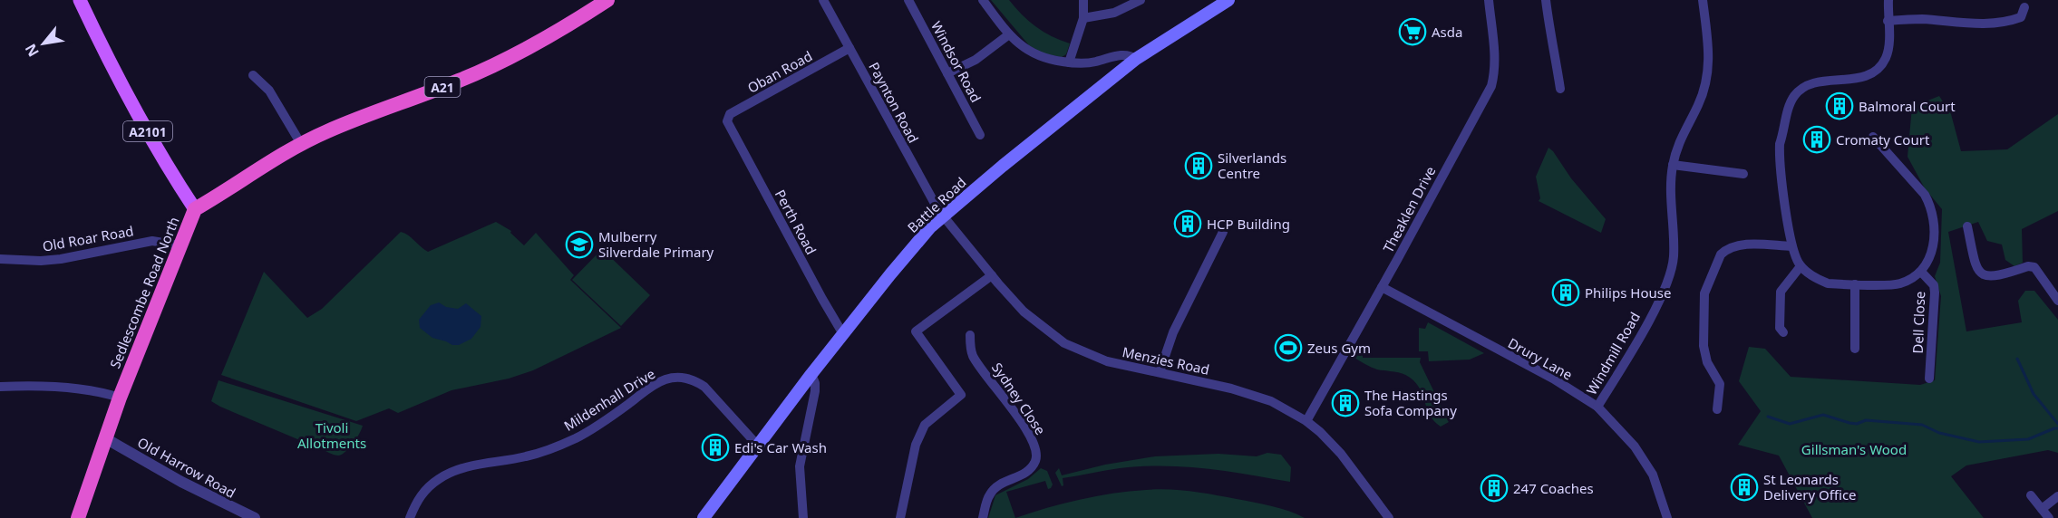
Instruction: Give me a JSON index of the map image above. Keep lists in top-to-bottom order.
{
  "streets": {
    "highway": ["A21", "Sedlescombe Road North"],
    "main road": ["A2101", "Battle Road"],
    "street": [
      "Windsor Road",
      "Oban Road",
      "Paynton Road",
      "Theaklen Drive",
      "Perth Road",
      "Old Roar Road",
      "Dell Close",
      "Windmill Road",
      "Drury Lane",
      "Menzies Road",
      "Sydney Close",
      "Mildenhall Drive",
      "Old Harrow Road"
    ]
  },
  "crossings": [
    ["Oban Road", "Paynton Road"],
    ["Oban Road", "Perth Road"],
    ["Paynton Road", "Battle Road"],
    ["Paynton Road", "Menzies Road"],
    ["A2101", "Sedlescombe Road North"],
    ["Battle Road", "Perth Road"],
    ["Battle Road", "Menzies Road"],
    ["Battle Road", "Mildenhall Drive"],
    ["Theaklen Drive", "Drury Lane"],
    ["Theaklen Drive", "Menzies Road"],
    ["Old Roar Road", "Sedlescombe Road North"],
    ["Sedlescombe Road North", "Old Harrow Road"],
    ["Windmill Road", "Drury Lane"]
  ],
  "parks": ["Tivoli Allotments", "Gillsman's Wood"],
  "places": {
    "supermarket": ["Asda"],
    "building": [
      "Balmoral Court",
      "Cromaty Court",
      "Silverlands Centre",
      "HCP Building",
      "Philips House",
      "The Hastings Sofa Company",
      "Edi's Car Wash",
      "St Leonards Delivery Office",
      "247 Coaches"
    ],
    "school or university": ["Mulberry Silverdale Primary"],
    "sports": ["Zeus Gym"]
  },
  "north": "bottom left"
}
